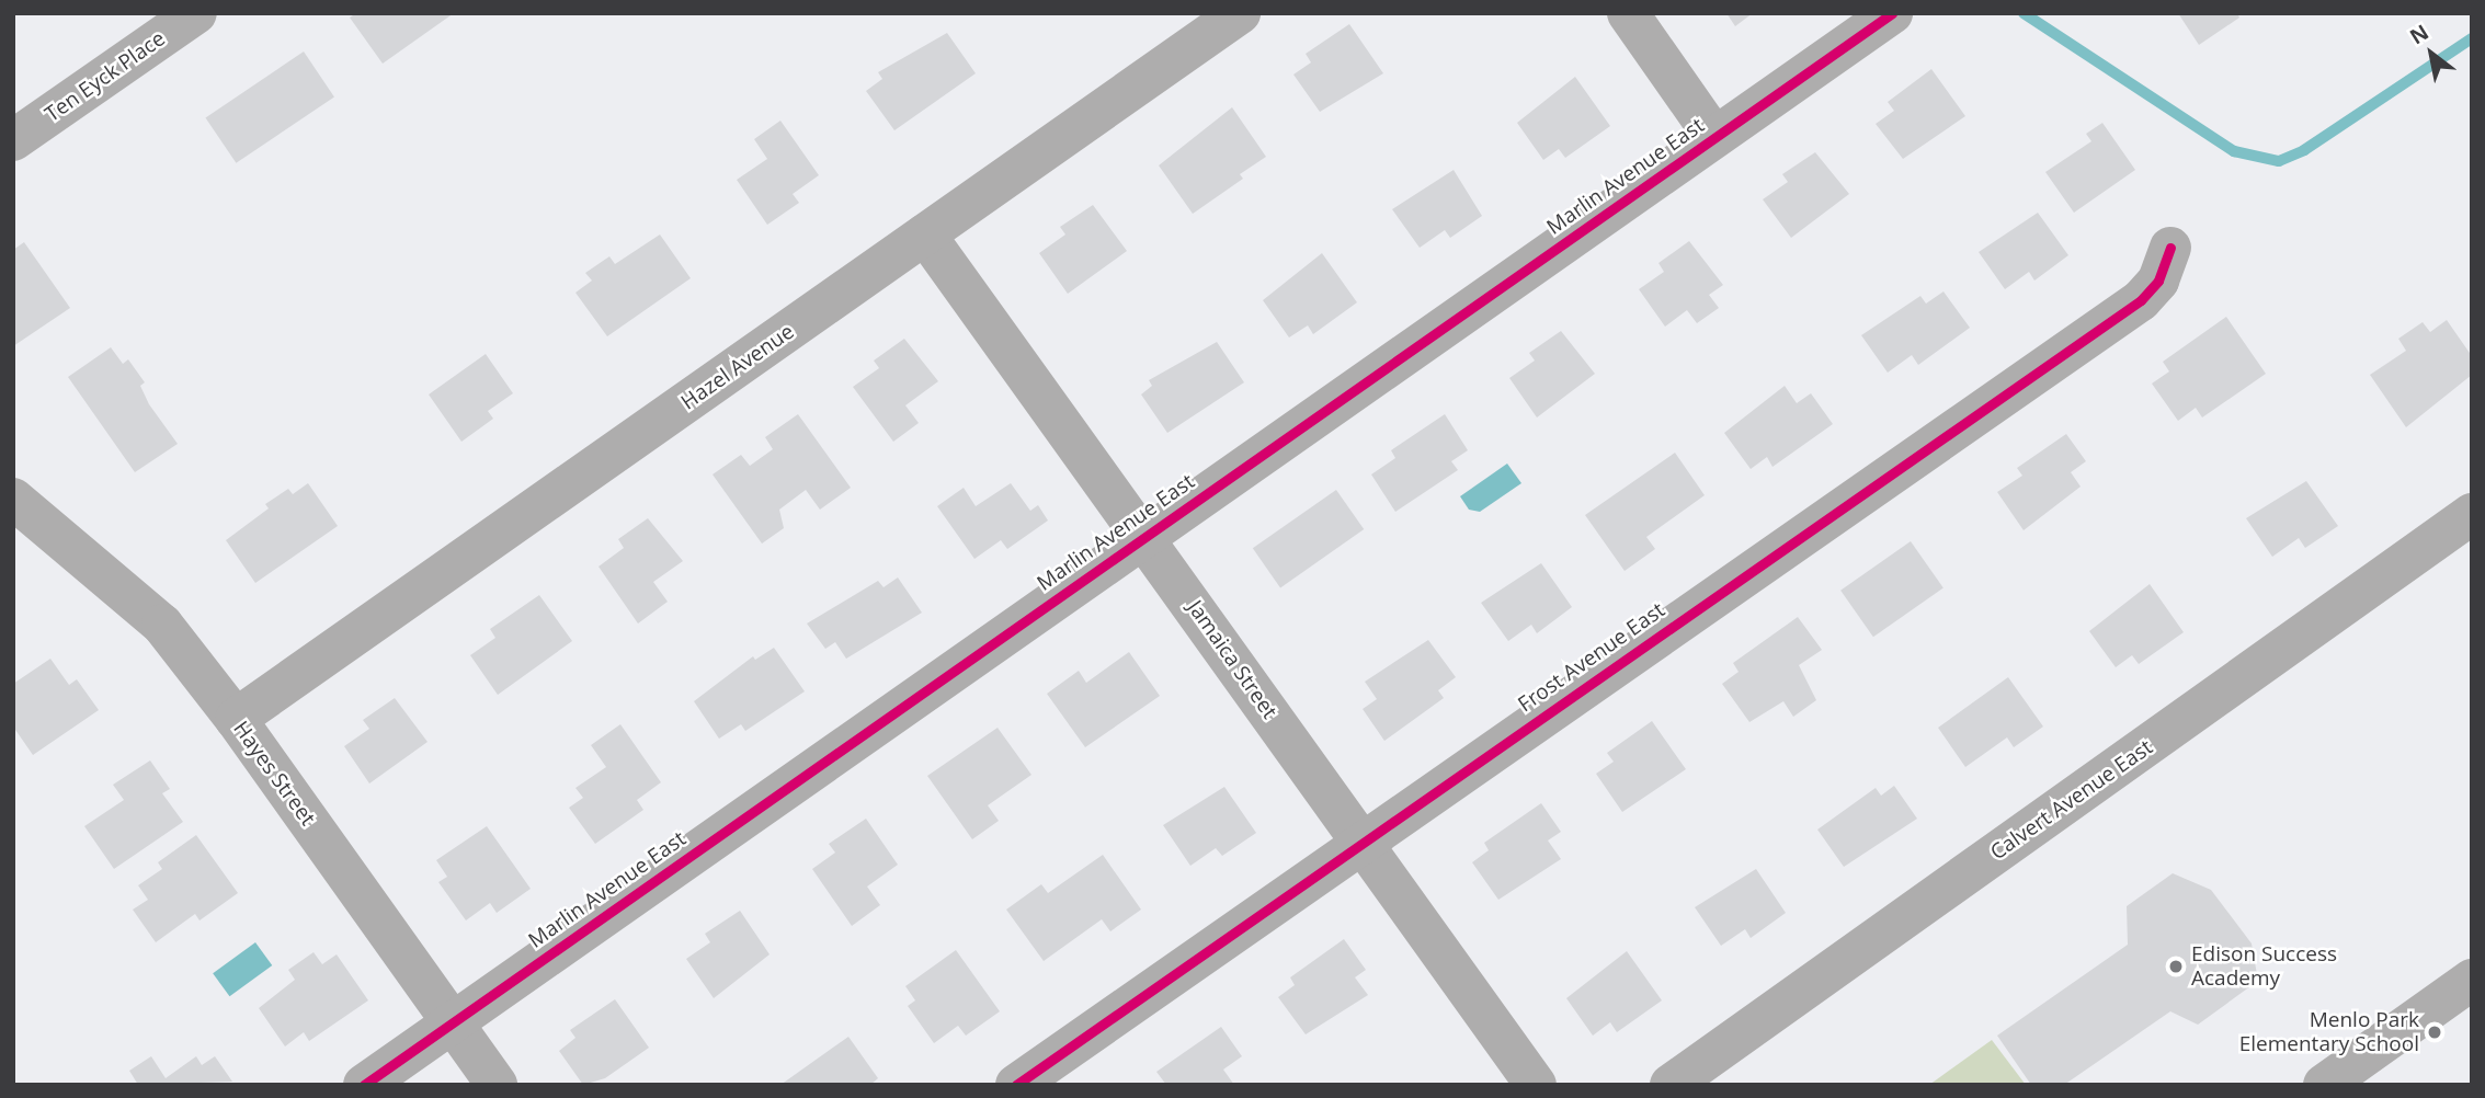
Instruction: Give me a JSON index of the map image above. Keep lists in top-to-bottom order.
{
  "streets": {
    "street": [
      "Ten Eyck Place",
      "Marlin Avenue East",
      "Hazel Avenue",
      "Frost Avenue East",
      "Jamaica Street",
      "Hayes Street",
      "Calvert Avenue East"
    ]
  },
  "crossings": [
    ["Marlin Avenue East", "Jamaica Street"],
    ["Marlin Avenue East", "Hayes Street"],
    ["Hazel Avenue", "Jamaica Street"],
    ["Hazel Avenue", "Hayes Street"],
    ["Frost Avenue East", "Jamaica Street"]
  ],
  "places": ["Edison Success Academy", "Menlo Park Elementary School"],
  "north": "top left"
}
